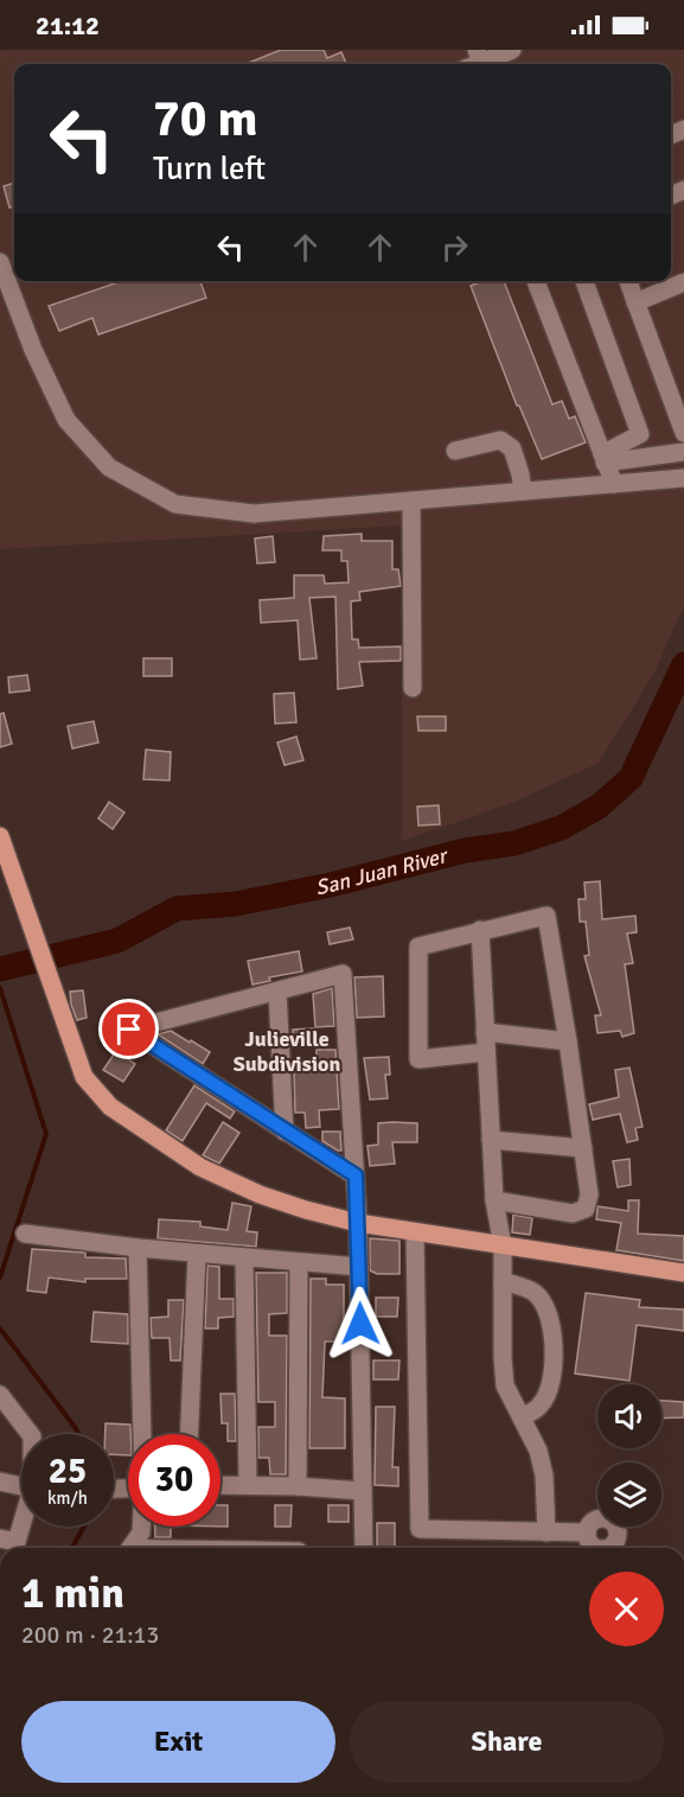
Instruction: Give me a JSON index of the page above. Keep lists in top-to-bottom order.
{
  "districts": ["Julieville Subdivision"],
  "water": ["San Juan River"],
  "page": {
    "status": "21:12",
    "turn": ["70 m", "Turn left"],
    "speed": "25 km/h",
    "limit": "30",
    "heading": ["1 min", "200 m · 21:13"],
    "buttons": ["Exit", "Share"]
  }
}
